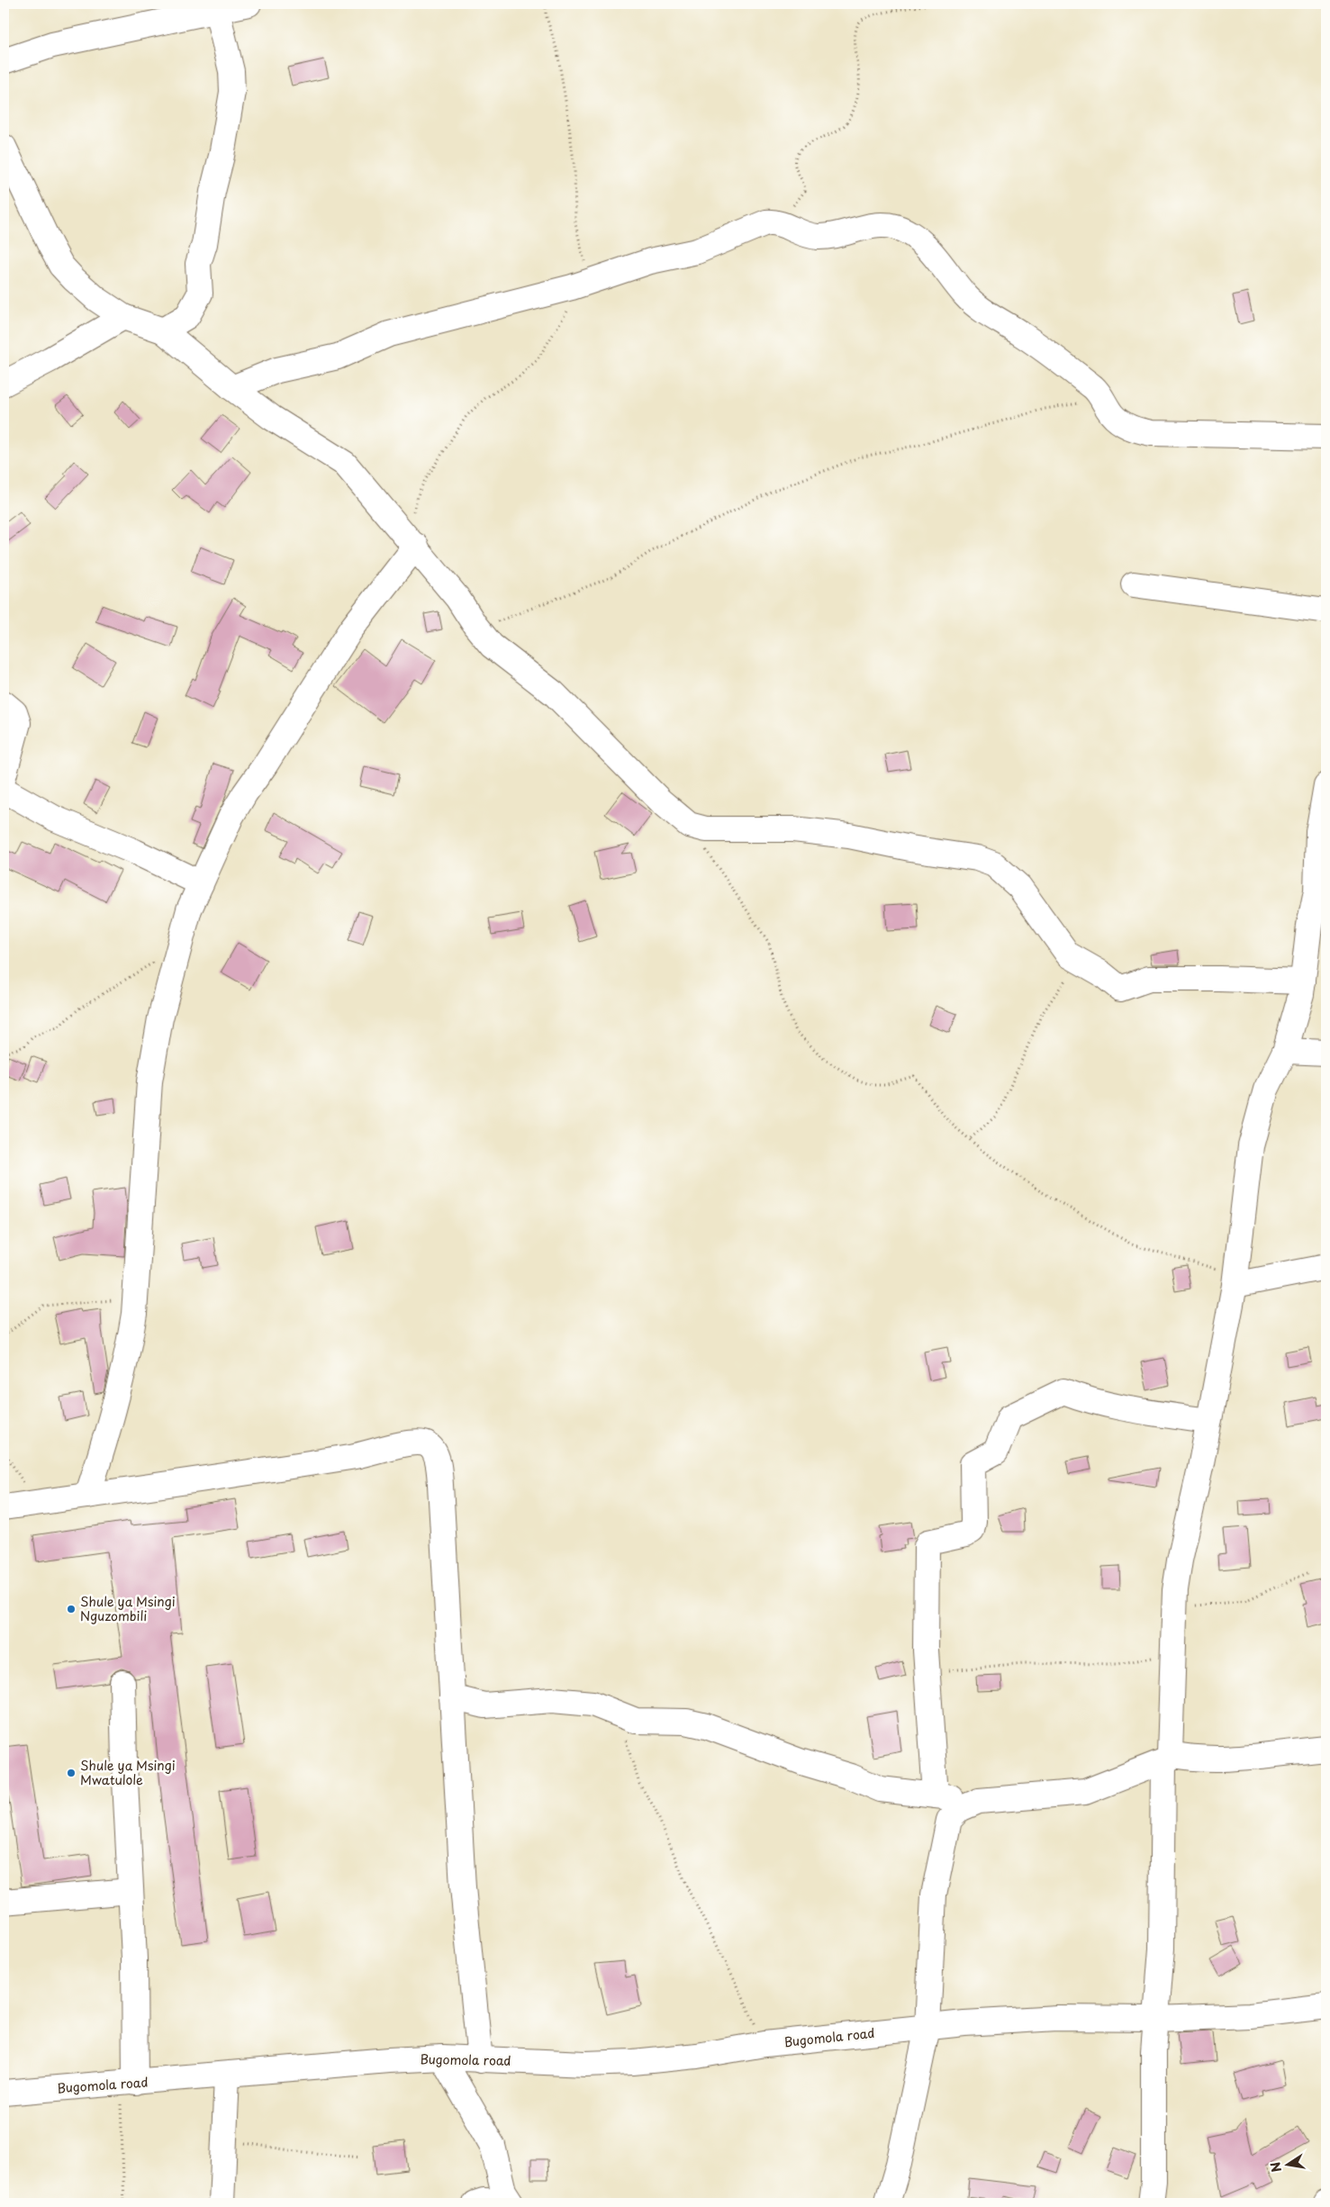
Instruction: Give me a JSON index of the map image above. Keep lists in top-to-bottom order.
{
  "streets": {
    "street": ["Bugomola road"]
  },
  "places": ["Shule ya Msingi Nguzombili", "Shule ya Msingi Mwatulole"],
  "north": "left"
}
